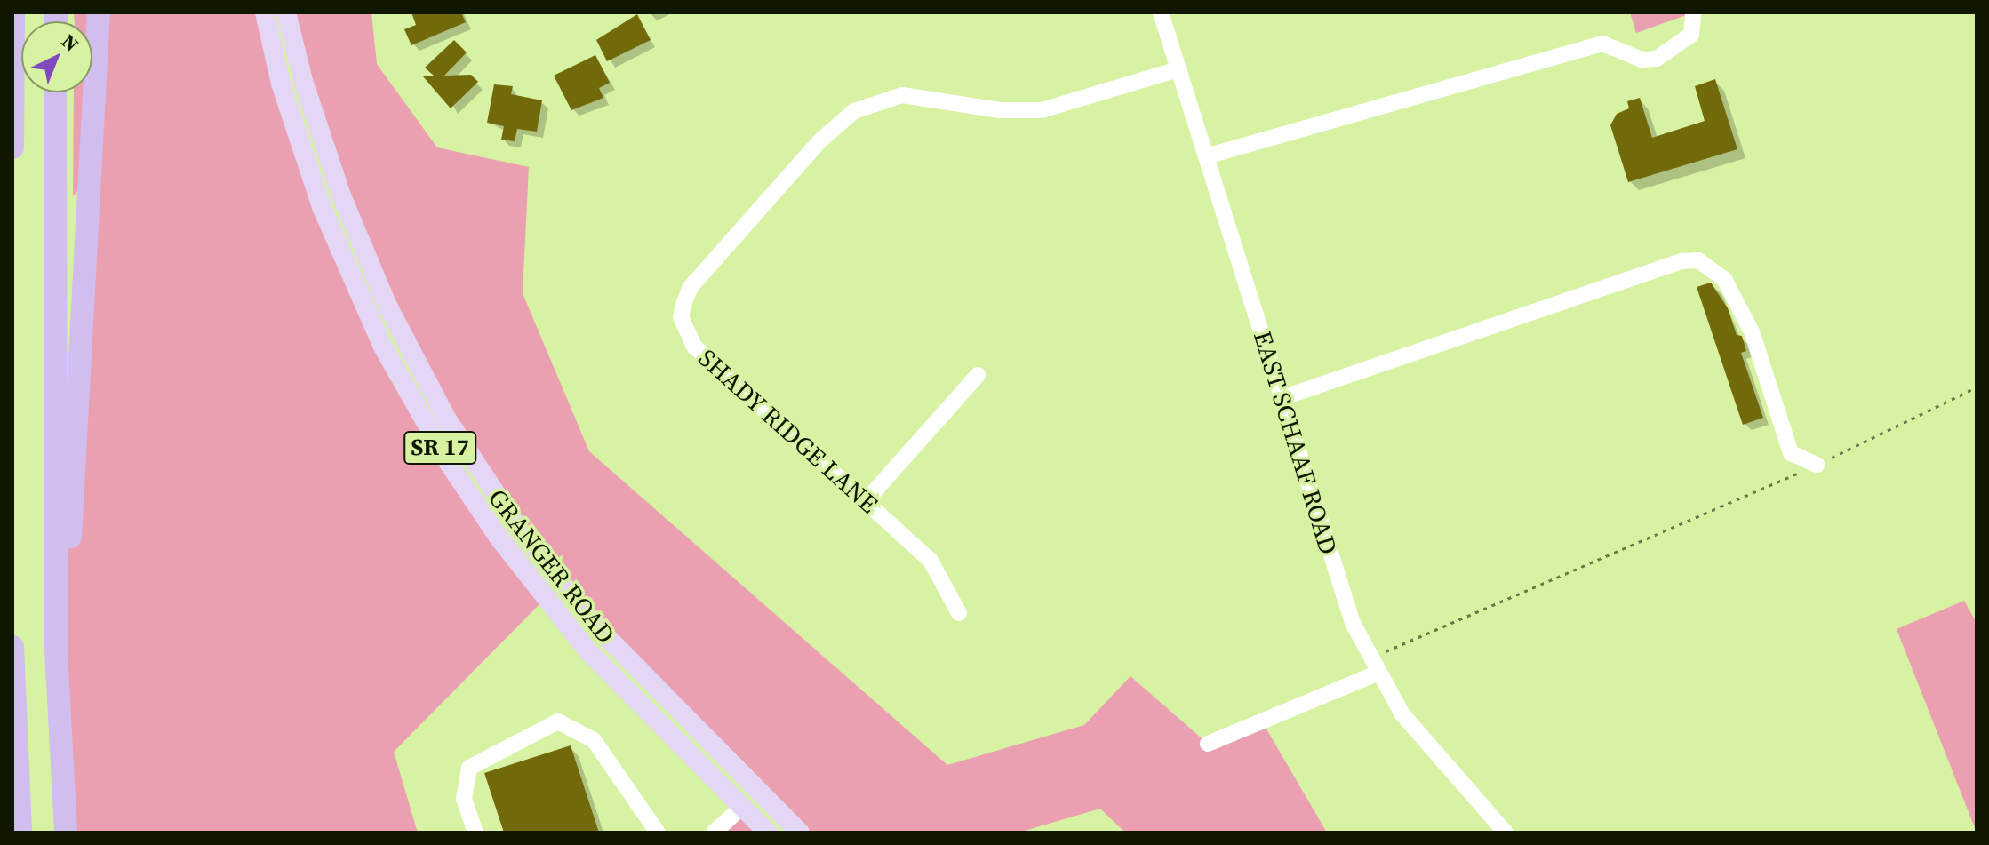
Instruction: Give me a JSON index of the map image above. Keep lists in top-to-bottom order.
{
  "streets": {
    "main road": ["SR 17", "GRANGER ROAD"],
    "street": ["SHADY RIDGE LANE", "EAST SCHAAF ROAD"]
  },
  "crossings": [
    ["SHADY RIDGE LANE", "EAST SCHAAF ROAD"]
  ],
  "north": "top right"
}
